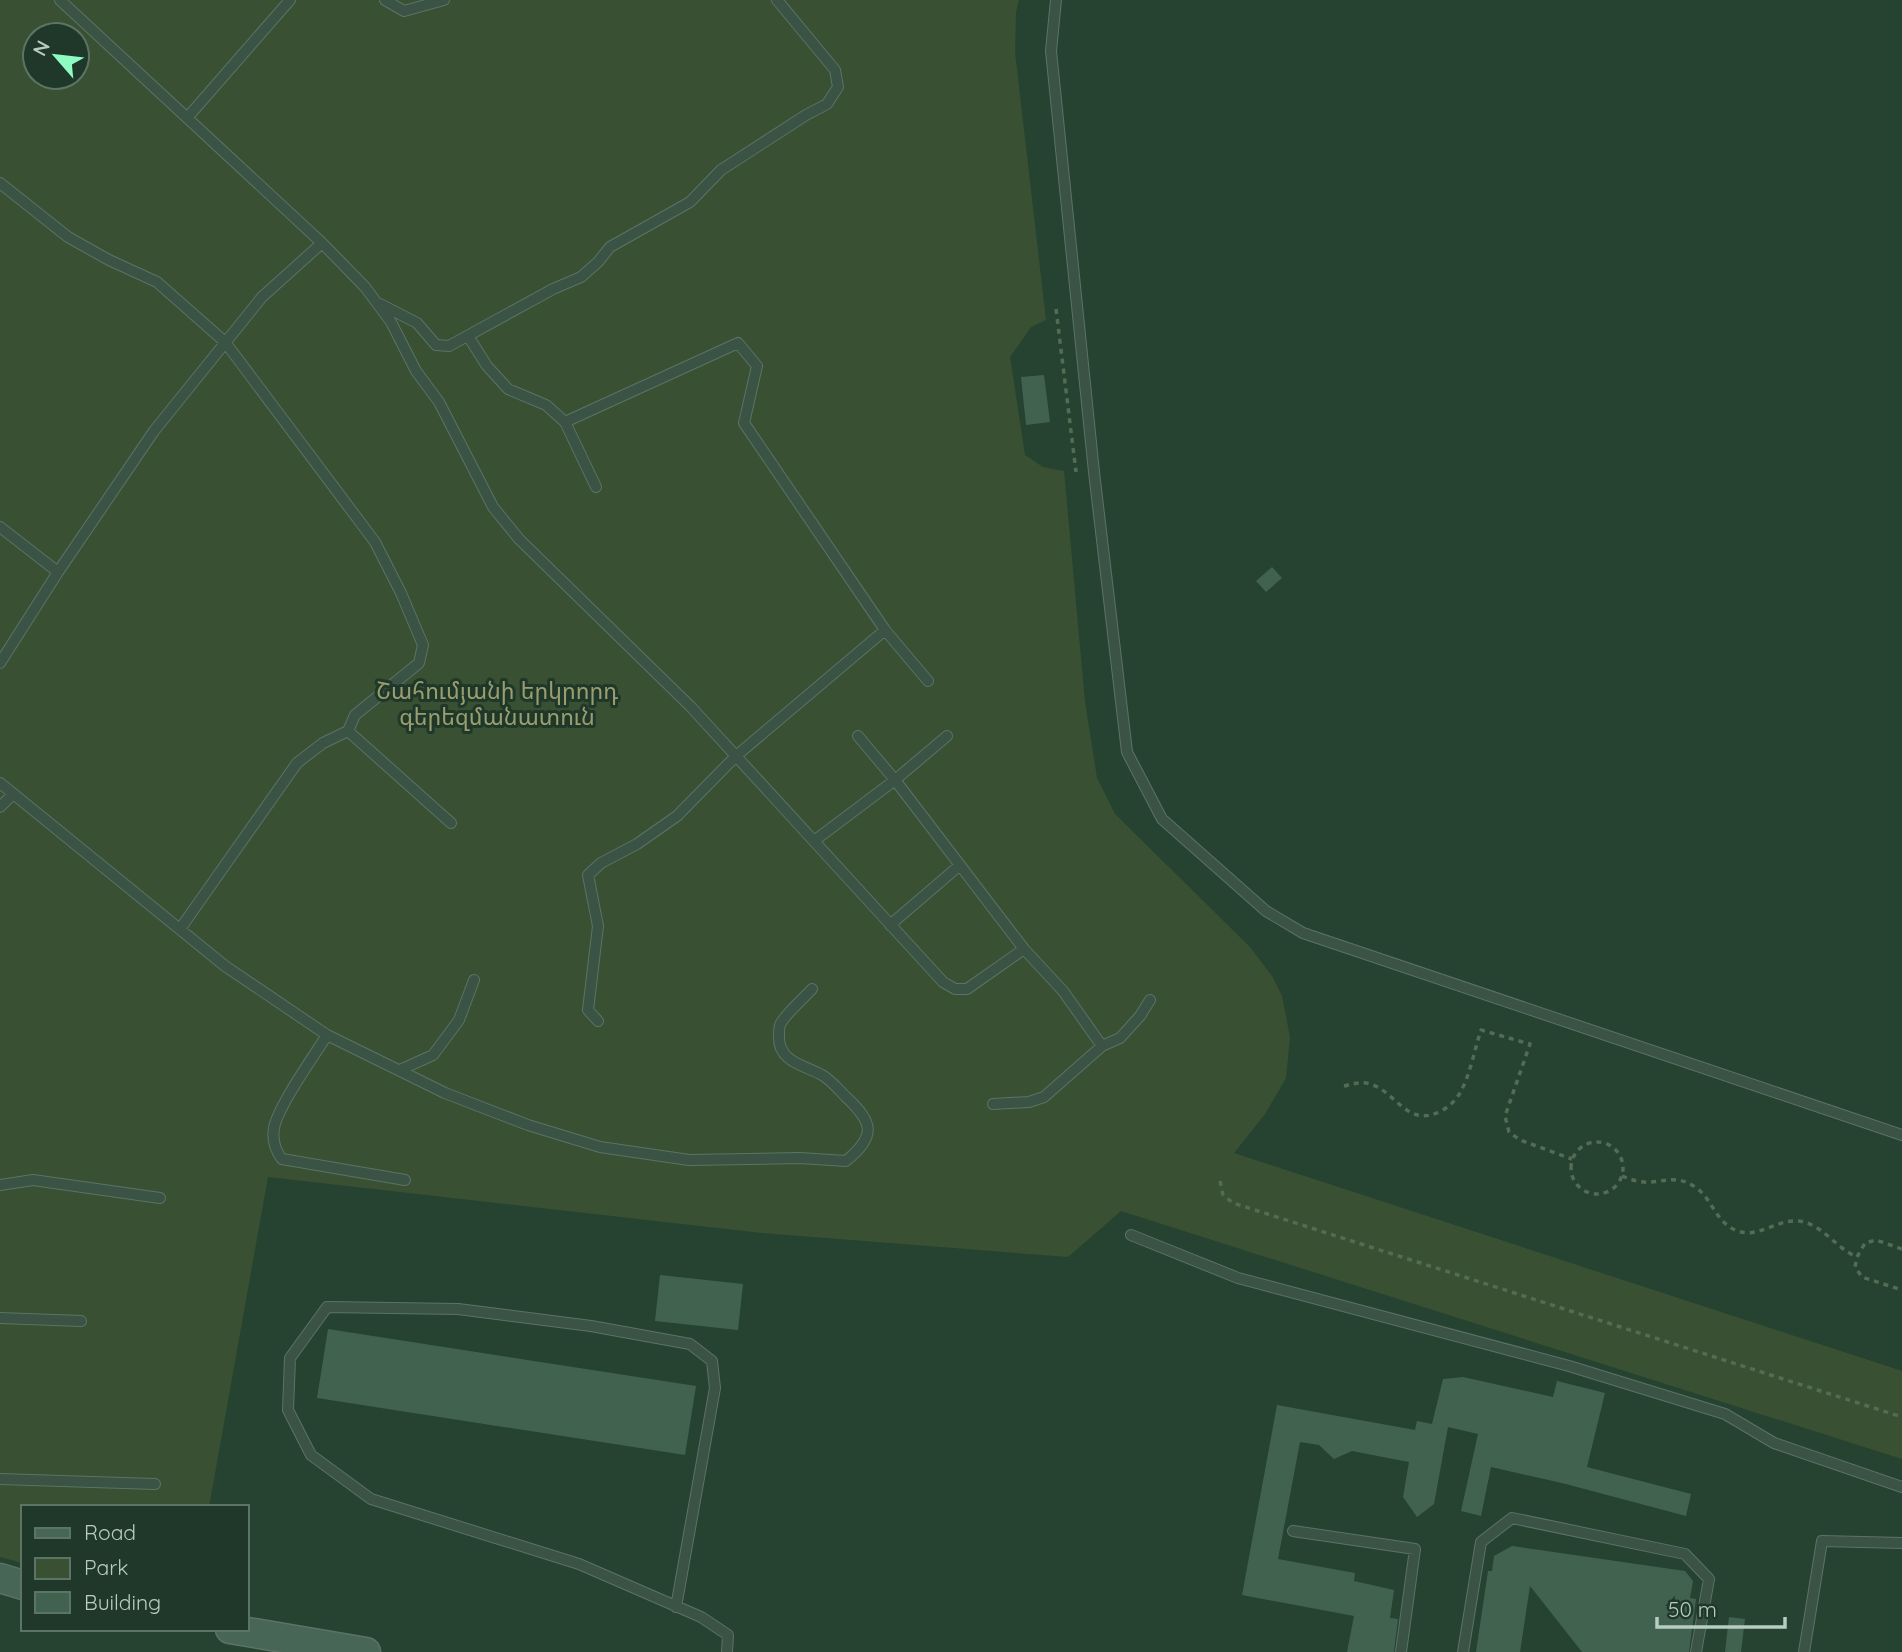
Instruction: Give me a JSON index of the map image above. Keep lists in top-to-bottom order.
{
  "parks": ["Շահումյանի երկրորդ գերեզմանատուն"],
  "legend": ["Road", "Park", "Building"],
  "scale_bar": "50 m",
  "north": "top left"
}
